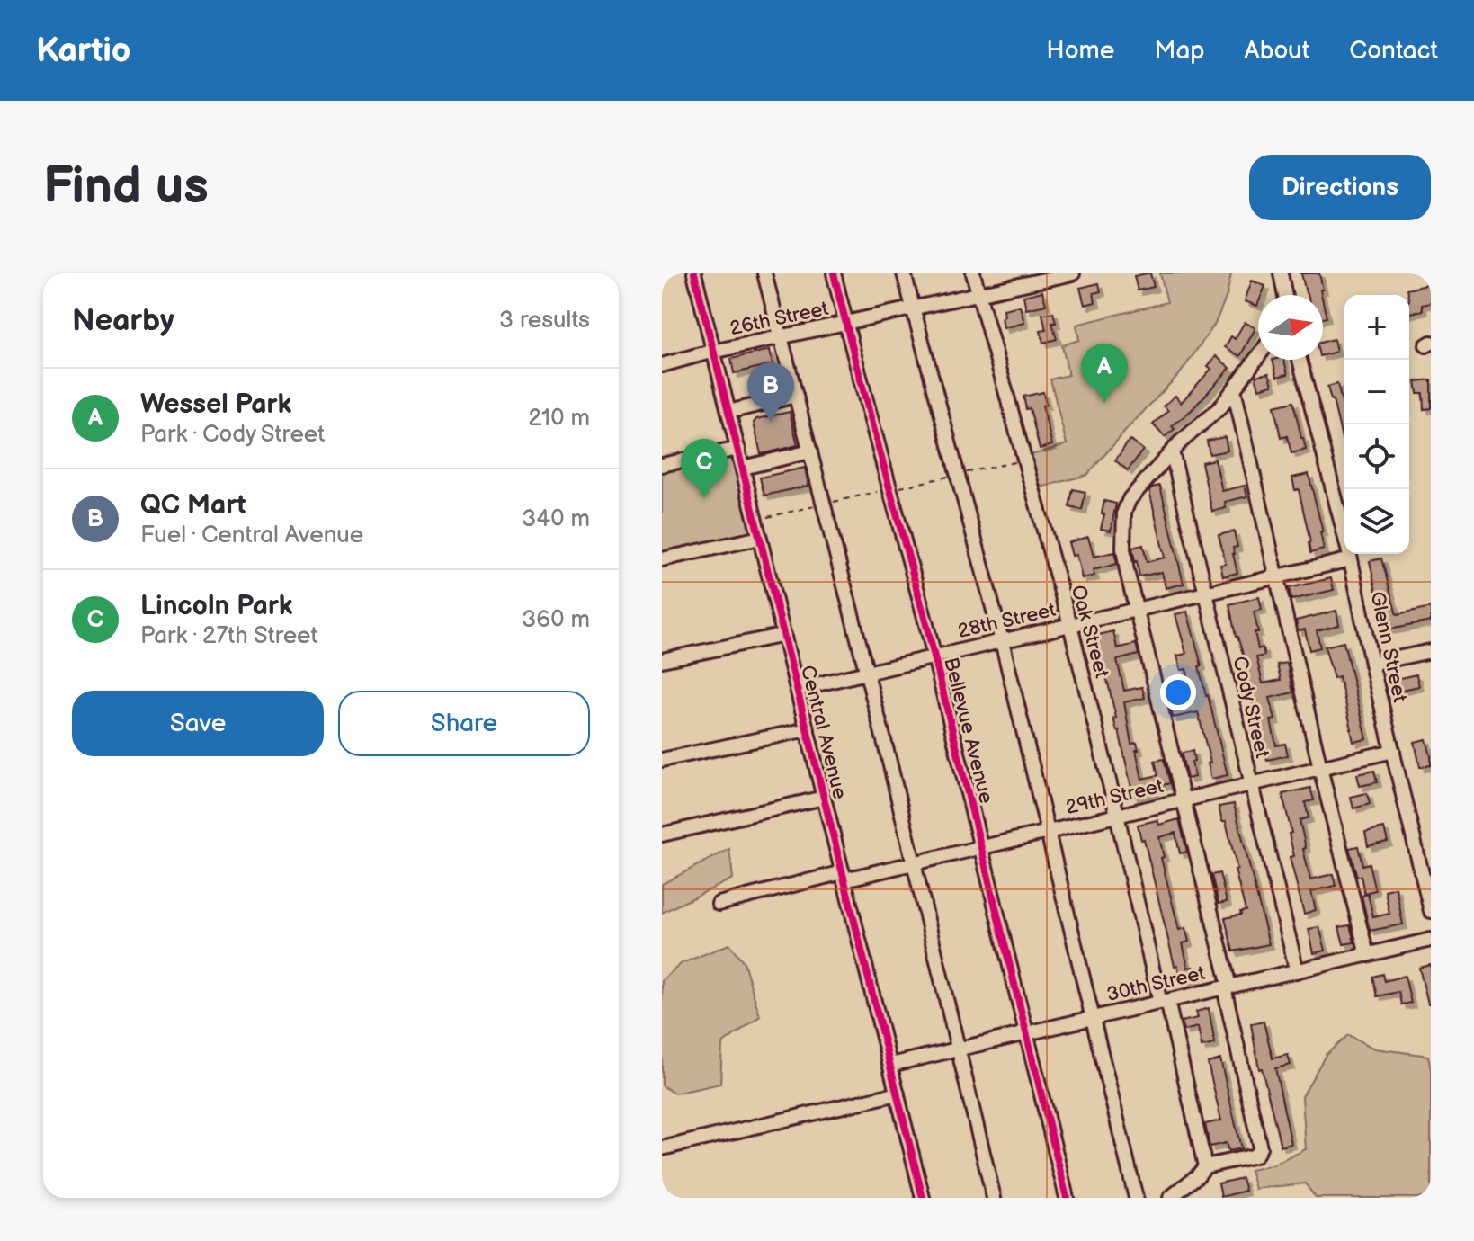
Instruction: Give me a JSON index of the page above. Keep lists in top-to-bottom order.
{
  "streets": {
    "street": [
      "26th Street",
      "28th Street",
      "Oak Street",
      "Glenn Street",
      "Cody Street",
      "Bellevue Avenue",
      "Central Avenue",
      "29th Street",
      "30th Street"
    ]
  },
  "crossings": [
    ["26th Street", "Oak Street"],
    ["26th Street", "Bellevue Avenue"],
    ["26th Street", "Central Avenue"],
    ["28th Street", "Oak Street"],
    ["28th Street", "Glenn Street"],
    ["28th Street", "Cody Street"],
    ["28th Street", "Bellevue Avenue"],
    ["28th Street", "Central Avenue"],
    ["Oak Street", "29th Street"],
    ["Oak Street", "30th Street"],
    ["Glenn Street", "29th Street"],
    ["Cody Street", "29th Street"],
    ["Cody Street", "30th Street"],
    ["Bellevue Avenue", "29th Street"],
    ["Bellevue Avenue", "30th Street"],
    ["Central Avenue", "29th Street"],
    ["Central Avenue", "30th Street"]
  ],
  "north": "right",
  "page": {
    "header": "Kartio",
    "nav": [
      "Home",
      "Map",
      "About",
      "Contact"
    ],
    "buttons": [
      "Directions",
      ["Save", "Share"]
    ],
    "title": "Find us",
    "heading": ["Nearby", "3 results"],
    "map_buttons": ["+", "−"],
    "pins": ["A", "B", "C"],
    "list": [
      {
        "mark": "A",
        "name": "Wessel Park",
        "note": "Park · Cody Street",
        "value": "210 m"
      },
      {
        "mark": "B",
        "name": "QC Mart",
        "note": "Fuel · Central Avenue",
        "value": "340 m"
      },
      {
        "mark": "C",
        "name": "Lincoln Park",
        "note": "Park · 27th Street",
        "value": "360 m"
      }
    ]
  }
}
